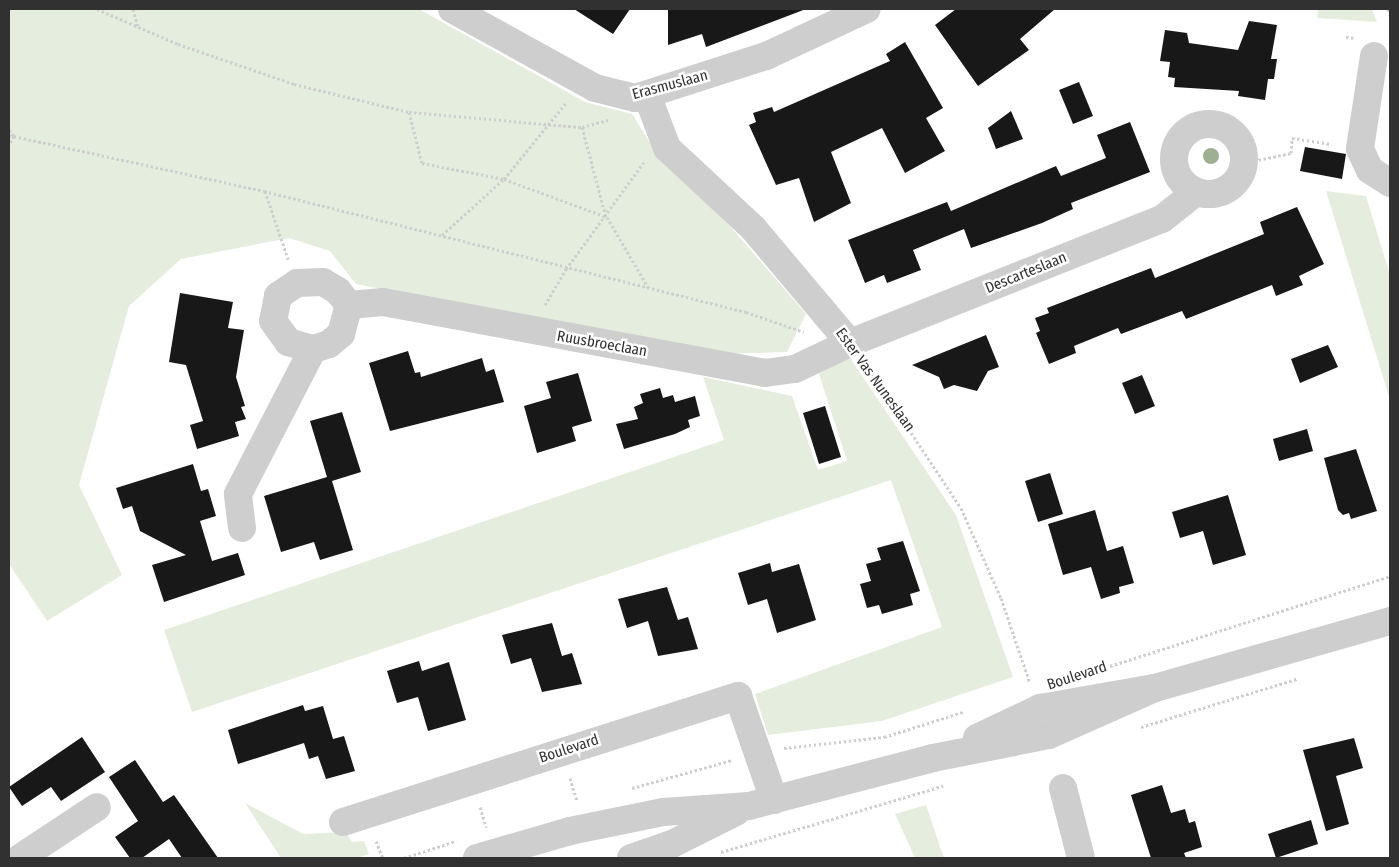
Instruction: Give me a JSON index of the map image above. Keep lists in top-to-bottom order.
{
  "streets": {
    "street": [
      "Erasmuslaan",
      "Descarteslaan",
      "Ruusbroeclaan",
      "Ester Vas Nuneslaan",
      "Boulevard"
    ]
  },
  "crossings": [
    ["Erasmuslaan", "Ester Vas Nuneslaan"],
    ["Descarteslaan", "Ruusbroeclaan"],
    ["Descarteslaan", "Ester Vas Nuneslaan"],
    ["Ruusbroeclaan", "Ester Vas Nuneslaan"],
    ["Ester Vas Nuneslaan", "Boulevard"]
  ]
}
